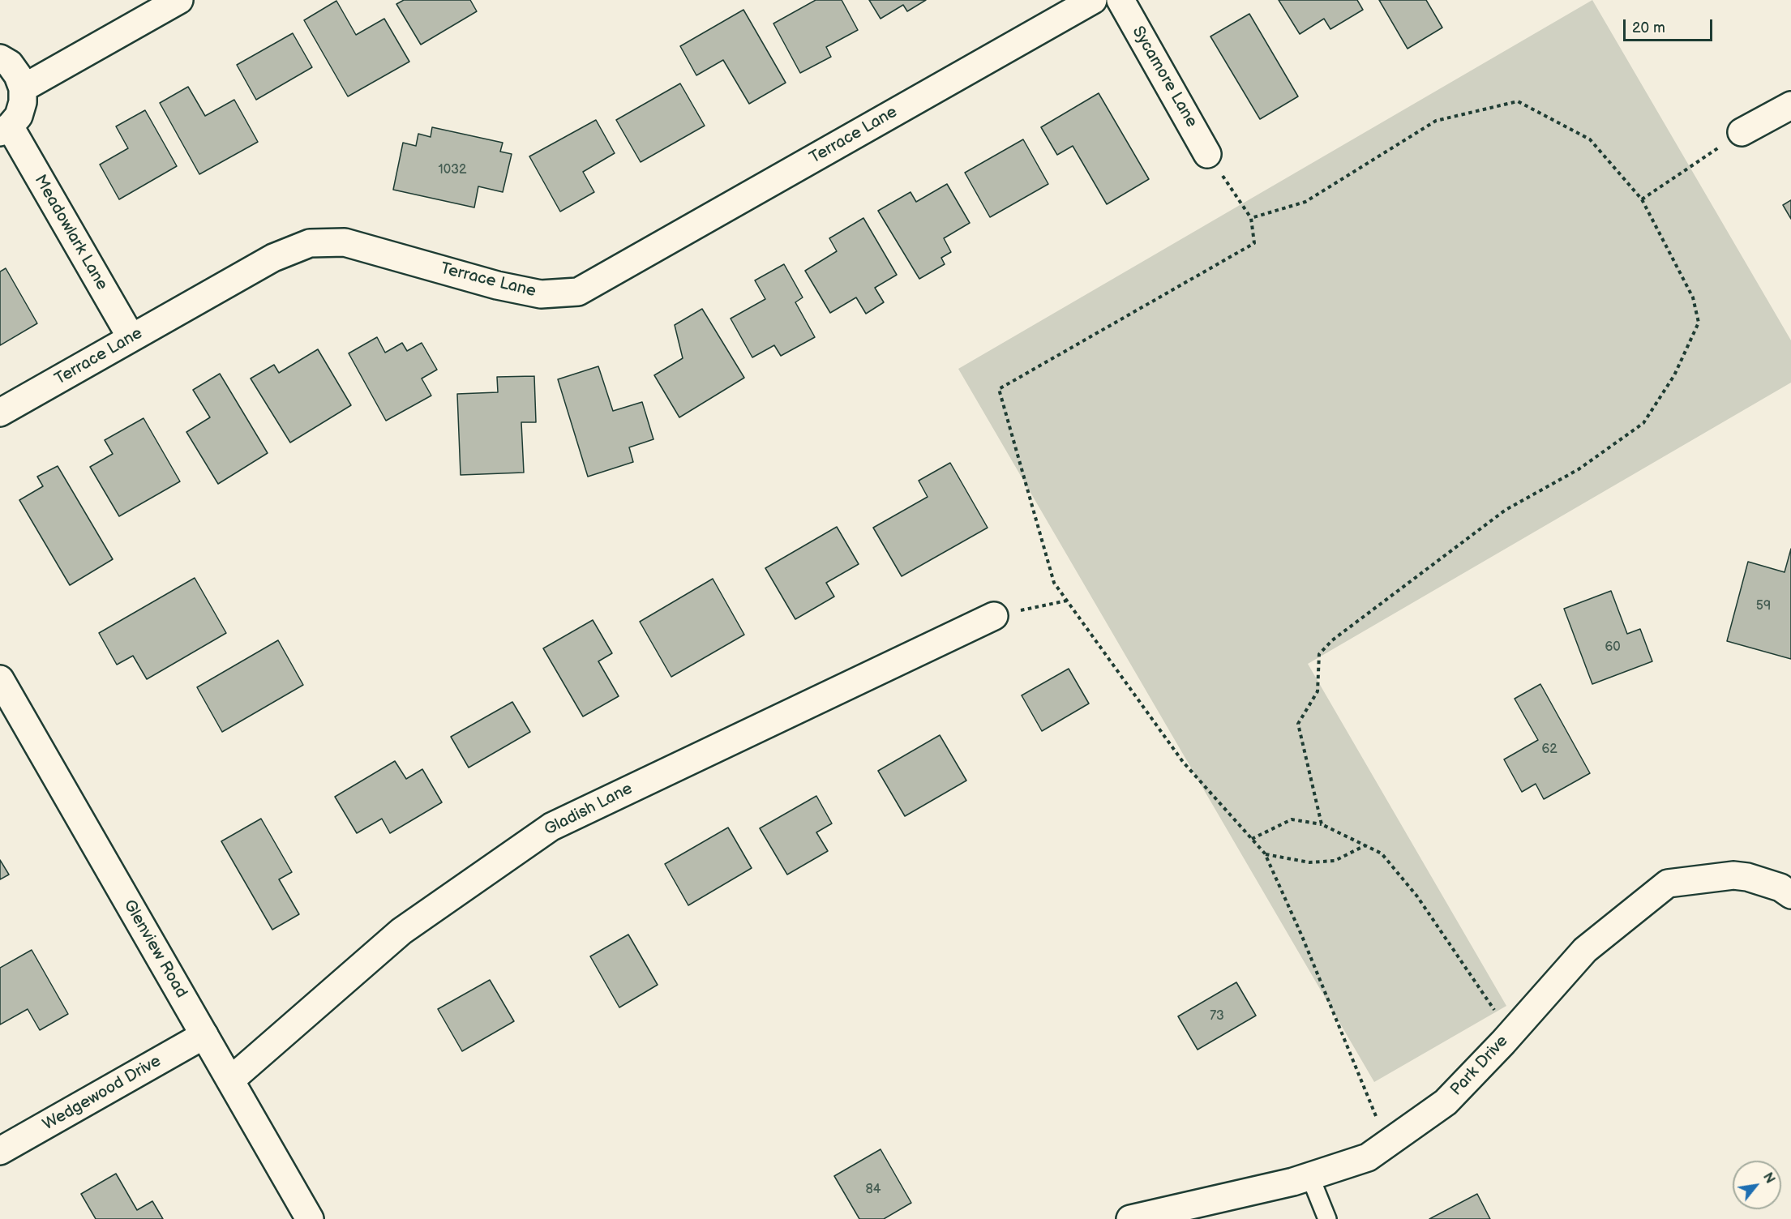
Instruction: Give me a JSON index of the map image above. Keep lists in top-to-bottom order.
{
  "streets": {
    "street": [
      "Sycamore Lane",
      "Terrace Lane",
      "Meadowlark Lane",
      "Gladish Lane",
      "Glenview Road",
      "Park Drive",
      "Wedgewood Drive"
    ]
  },
  "crossings": [
    ["Terrace Lane", "Meadowlark Lane"],
    ["Gladish Lane", "Glenview Road"],
    ["Glenview Road", "Wedgewood Drive"]
  ],
  "house_numbers": [
    "1032",
    "59",
    "60",
    "62",
    "73",
    "84"
  ],
  "scale_bar": "20 m",
  "north": "top right"
}
